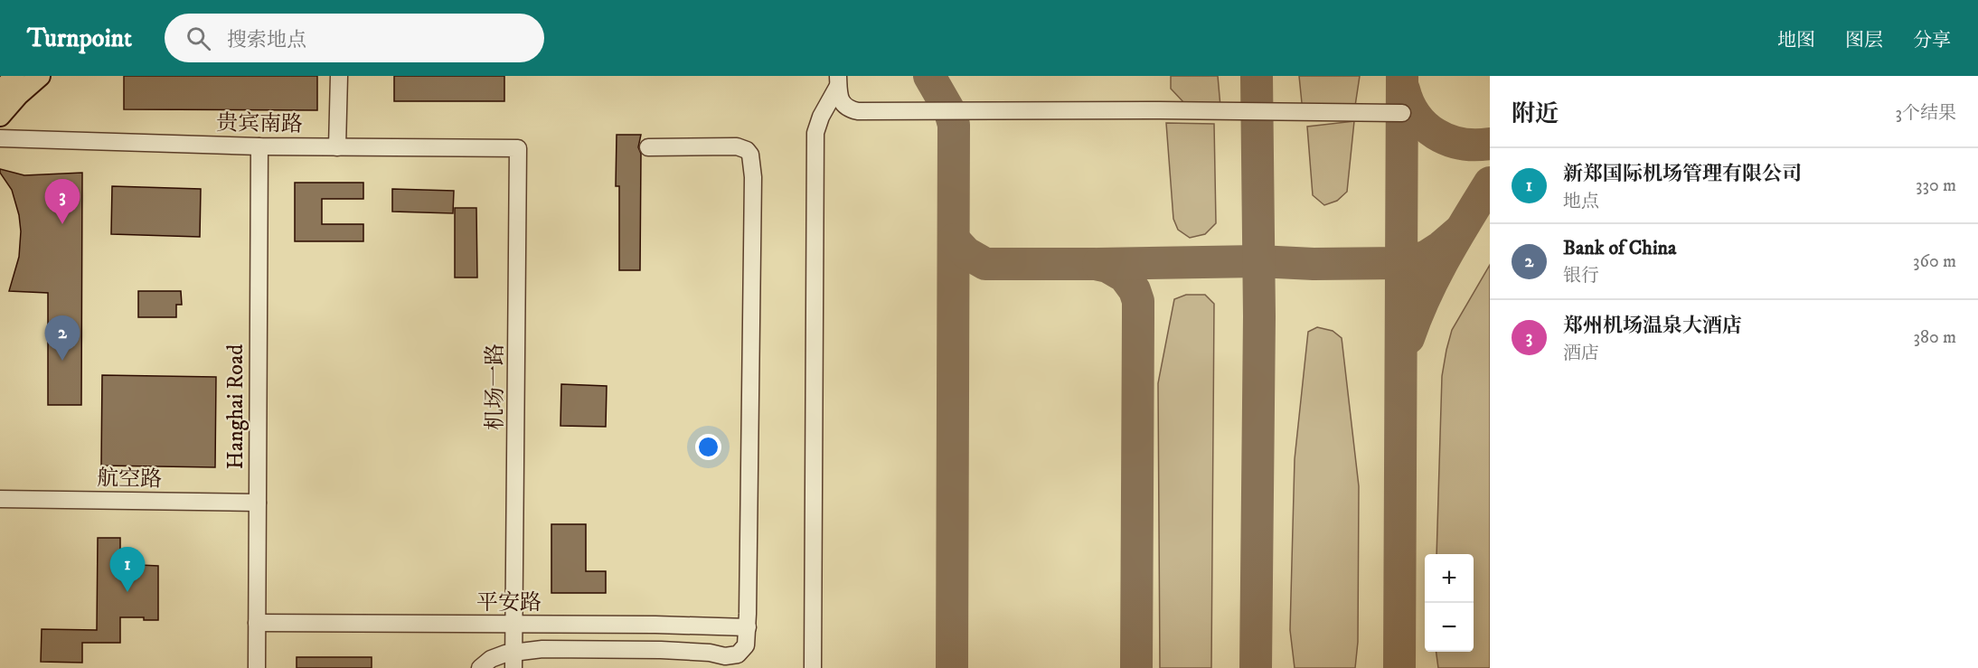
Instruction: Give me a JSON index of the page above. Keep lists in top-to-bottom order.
{
  "streets": {
    "street": [
      "贵宾南路",
      "机场一路",
      "Hanghai Road",
      "航空路",
      "平安路"
    ]
  },
  "crossings": [
    ["贵宾南路", "机场一路"],
    ["贵宾南路", "Hanghai Road"],
    ["机场一路", "平安路"],
    ["Hanghai Road", "航空路"],
    ["Hanghai Road", "平安路"]
  ],
  "page": {
    "header": "Turnpoint",
    "search": "搜索地点",
    "nav": ["地图", "图层", "分享"],
    "heading": ["附近", "3个结果"],
    "list": [
      {
        "mark": "1",
        "name": "新郑国际机场管理有限公司",
        "note": "地点",
        "value": "330 m"
      },
      {
        "mark": "2",
        "name": "Bank of China",
        "note": "银行",
        "value": "360 m"
      },
      {
        "mark": "3",
        "name": "郑州机场温泉大酒店",
        "note": "酒店",
        "value": "380 m"
      }
    ],
    "pins": ["3", "2", "1"],
    "map_buttons": ["+", "−"]
  }
}
